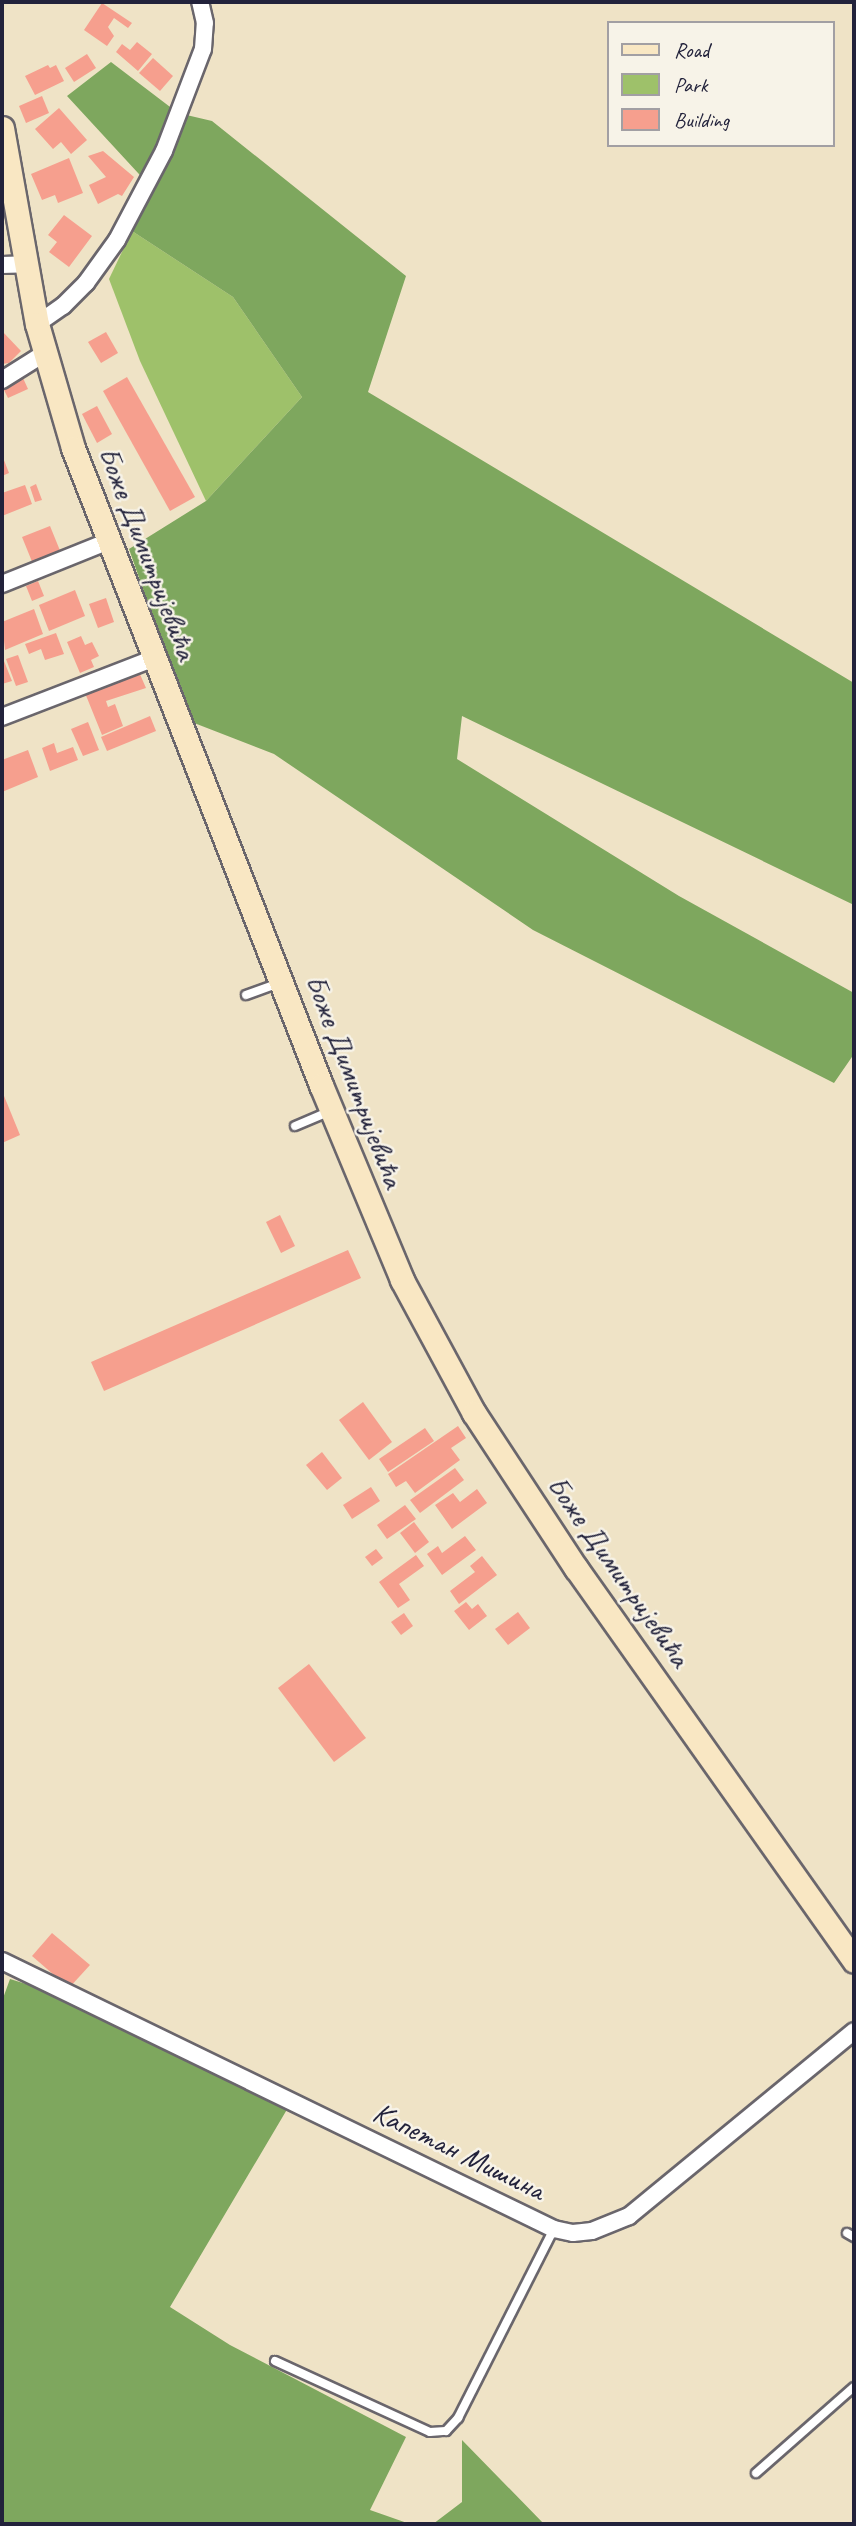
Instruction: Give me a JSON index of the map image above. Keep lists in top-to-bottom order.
{
  "streets": {
    "main road": ["Боже Димитријевића"],
    "street": ["Капетан Мишина"]
  },
  "legend": ["Road", "Park", "Building"]
}
